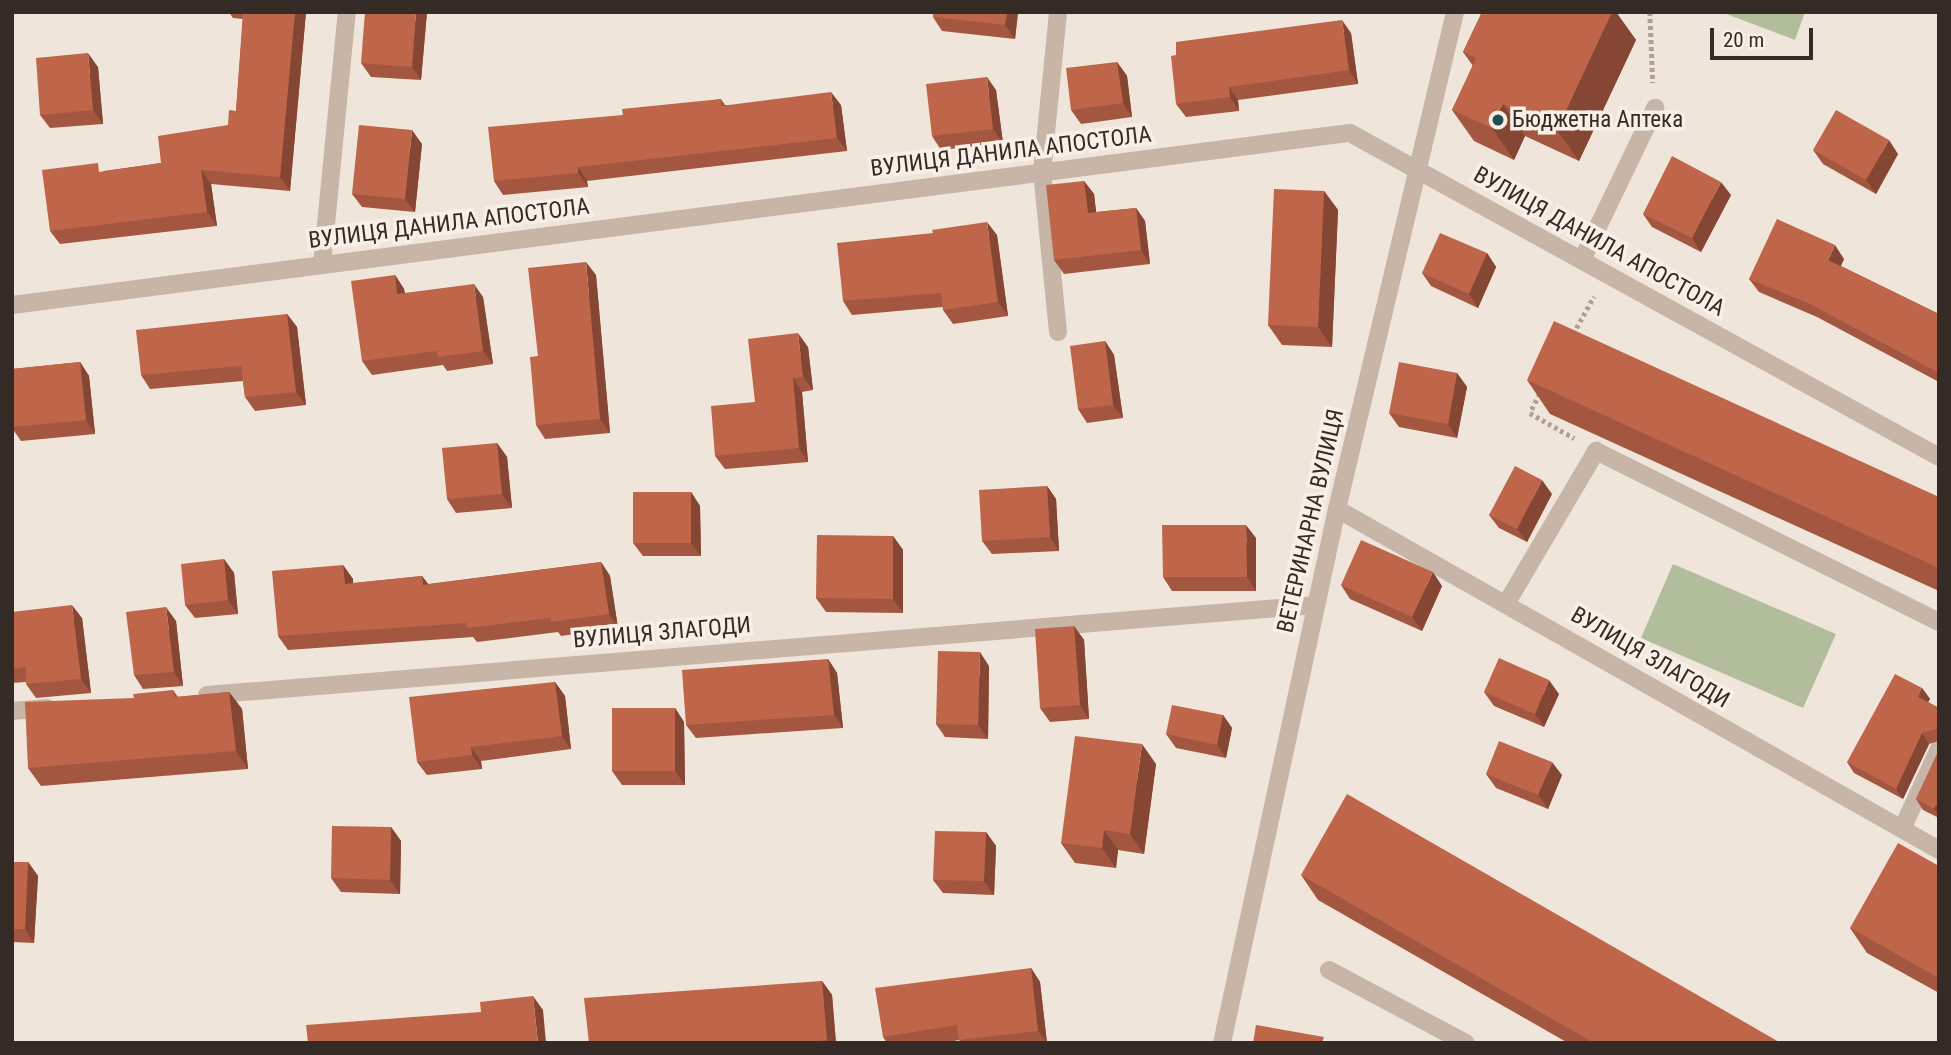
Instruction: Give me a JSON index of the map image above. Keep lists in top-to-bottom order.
{
  "streets": {
    "street": ["ВУЛИЦЯ ДАНИЛА АПОСТОЛА", "ВЕТЕРИНАРНА ВУЛИЦЯ", "ВУЛИЦЯ ЗЛАГОДИ"]
  },
  "crossings": [
    ["ВУЛИЦЯ ДАНИЛА АПОСТОЛА", "ВЕТЕРИНАРНА ВУЛИЦЯ"],
    ["ВЕТЕРИНАРНА ВУЛИЦЯ", "ВУЛИЦЯ ЗЛАГОДИ"]
  ],
  "places": ["Бюджетна Аптека"],
  "scale_bar": "20 m"
}
